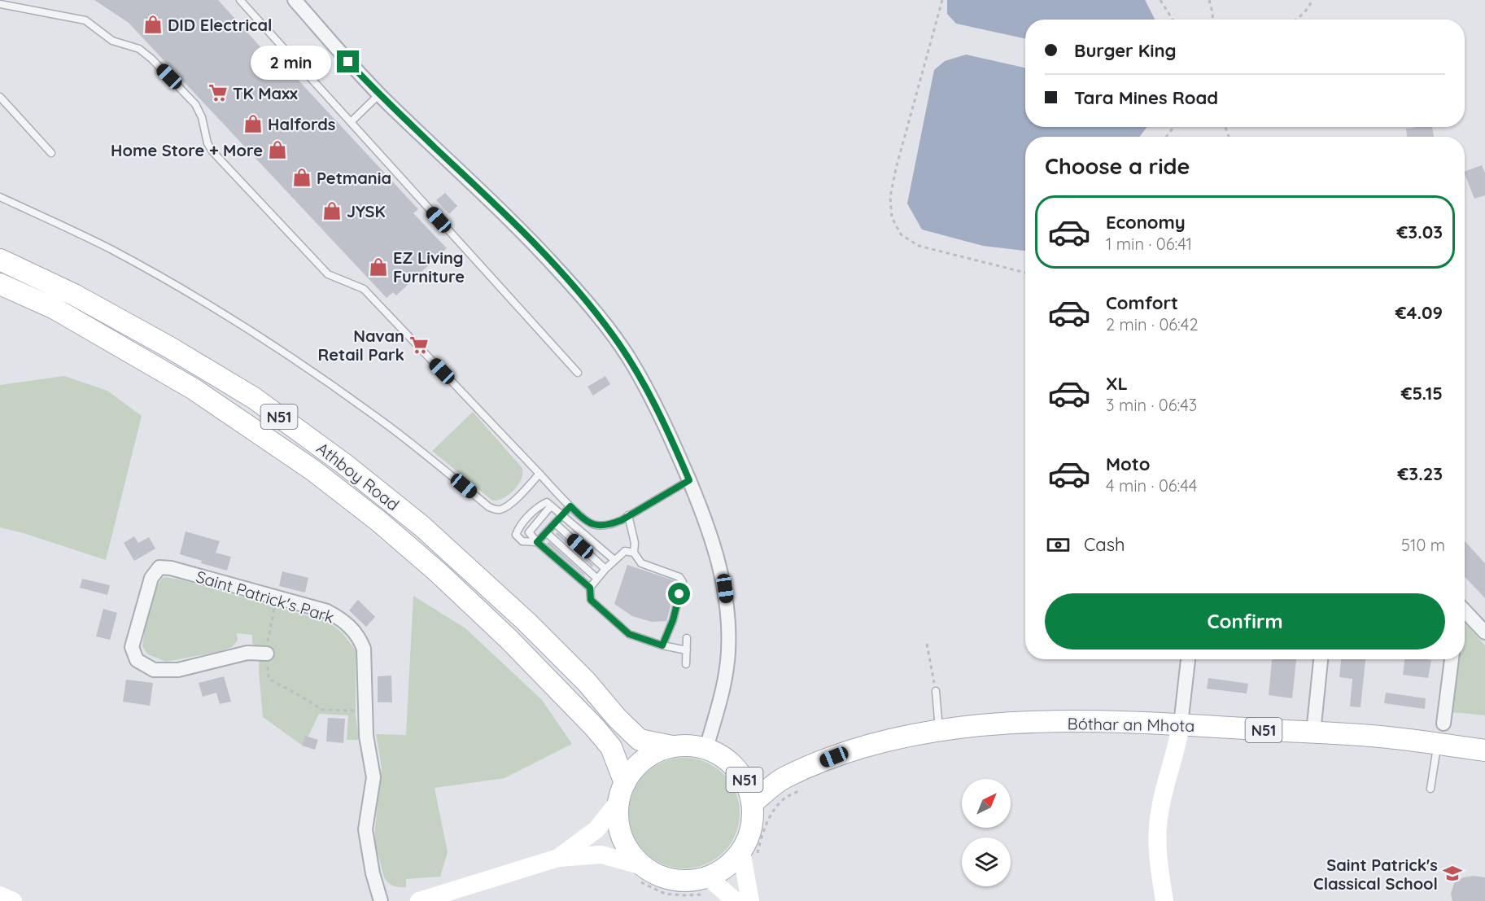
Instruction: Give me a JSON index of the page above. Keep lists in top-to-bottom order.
{
  "streets": {
    "main road": ["N51", "Athboy Road", "Bóthar an Mhota"],
    "street": ["Saint Patrick's Park"]
  },
  "crossings": [
    ["N51", "Athboy Road"],
    ["N51", "Bóthar an Mhota"],
    ["Athboy Road", "Bóthar an Mhota"]
  ],
  "places": {
    "shop": [
      "DID Electrical",
      "Halfords",
      "Home Store + More",
      "Petmania",
      "JYSK",
      "EZ Living Furniture"
    ],
    "supermarket": ["TK Maxx", "Navan Retail Park"],
    "school or university": ["Saint Patrick's Classical School"]
  },
  "north": "top right",
  "page": {
    "banner": ["Burger King", "Tara Mines Road"],
    "bubble": "2 min",
    "heading": "Choose a ride",
    "list": [
      {
        "name": "Economy",
        "note": "1 min · 06:41",
        "value": "€3.03"
      },
      {
        "name": "Comfort",
        "note": "2 min · 06:42",
        "value": "€4.09"
      },
      {
        "name": "XL",
        "note": "3 min · 06:43",
        "value": "€5.15"
      },
      {
        "name": "Moto",
        "note": "4 min · 06:44",
        "value": "€3.23"
      }
    ],
    "pay": ["Cash", "510 m"],
    "buttons": "Confirm"
  }
}
